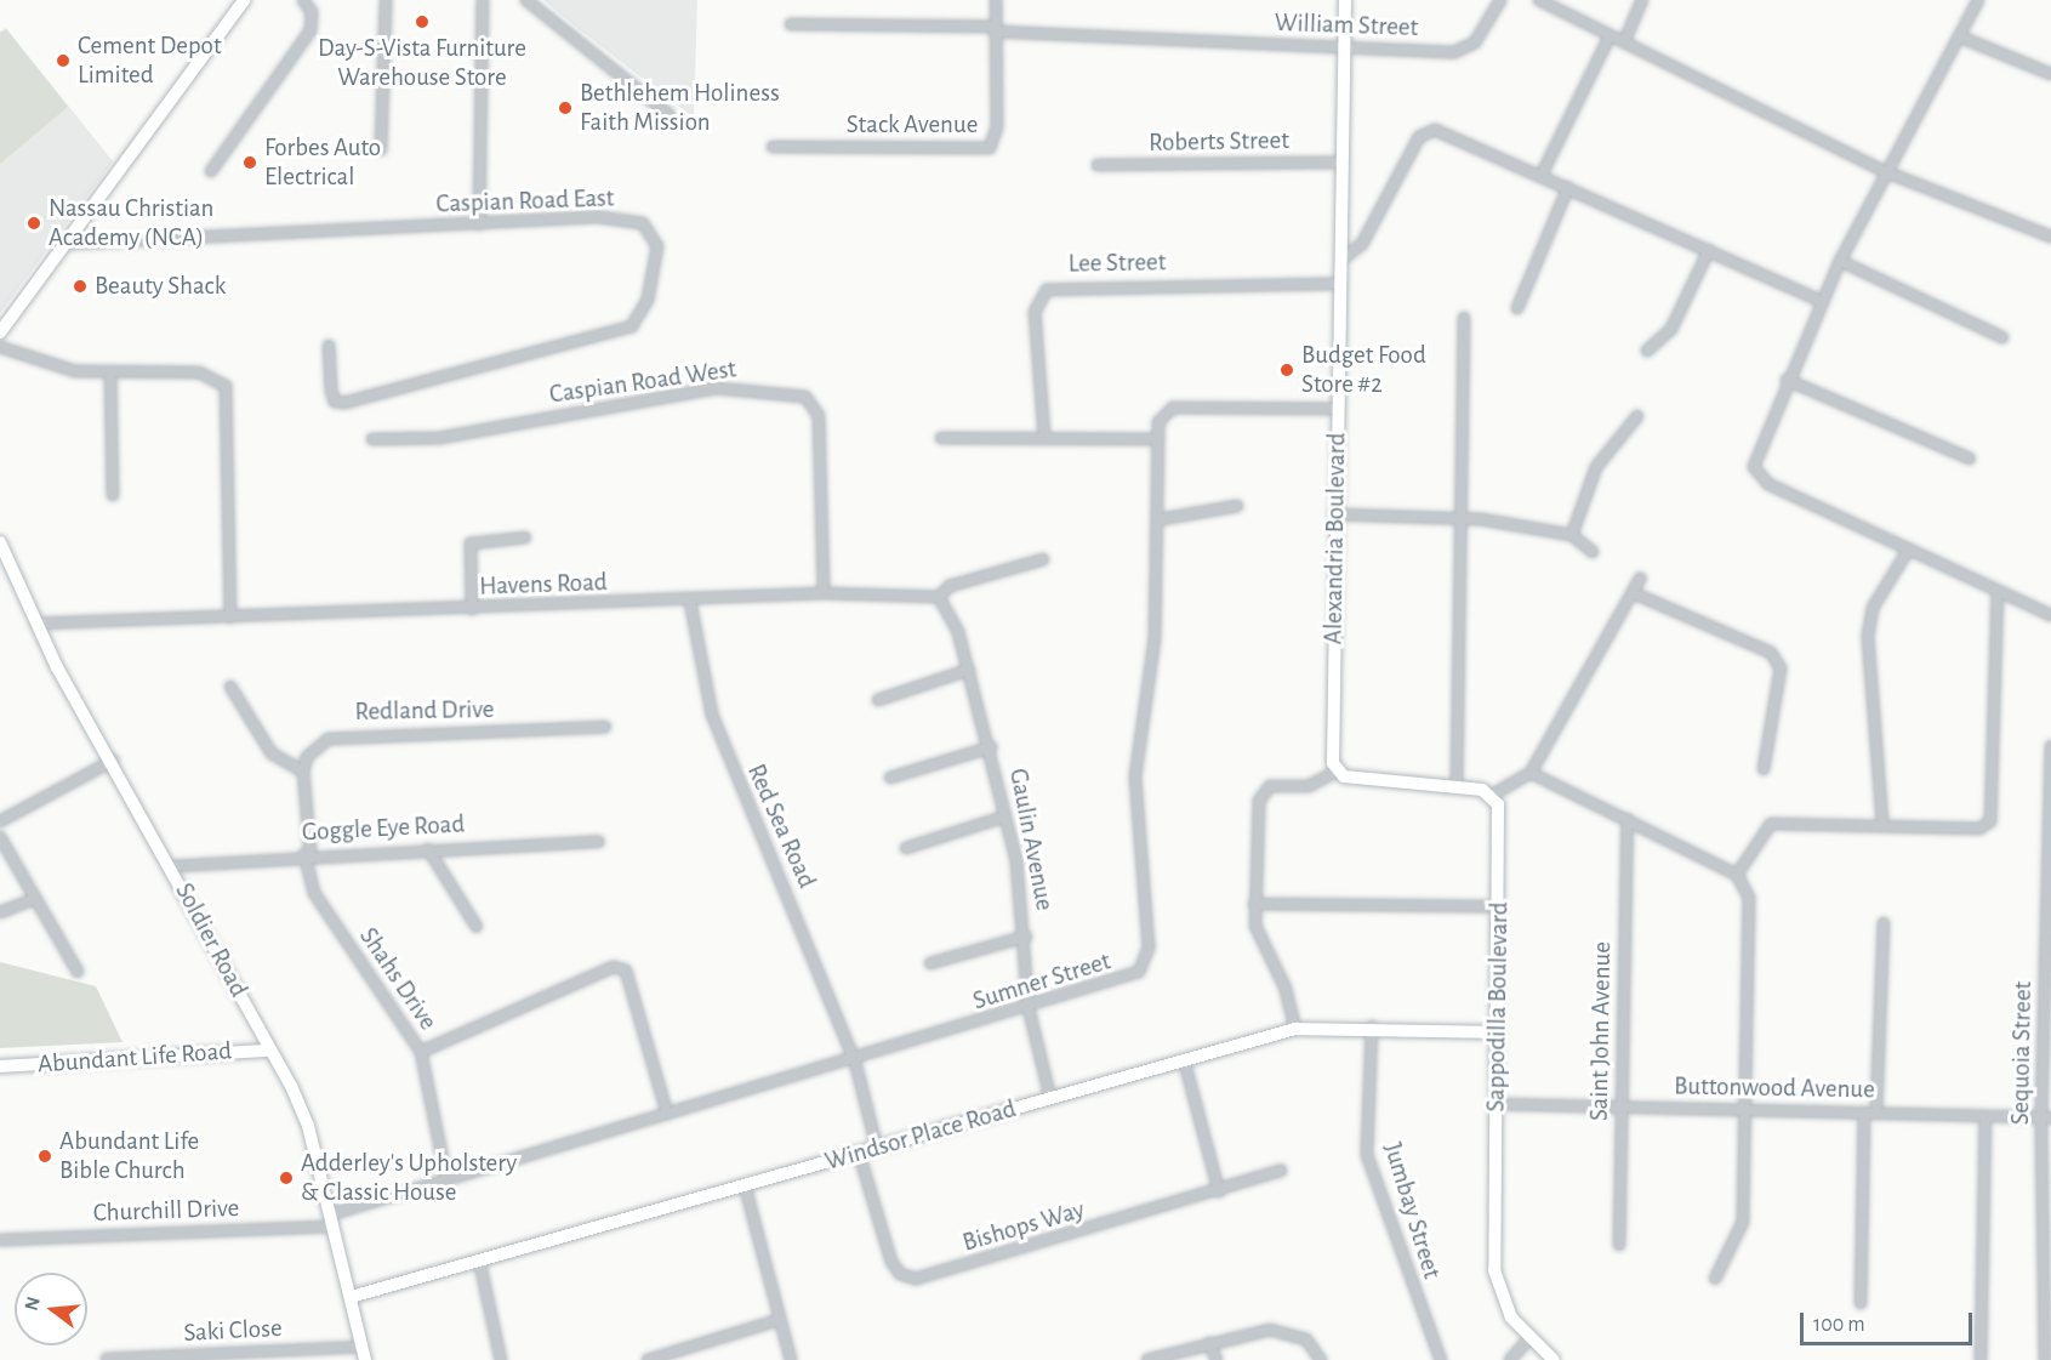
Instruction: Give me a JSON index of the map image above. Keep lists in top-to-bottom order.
{
  "streets": {
    "street": [
      "William Street",
      "Stack Avenue",
      "Roberts Street",
      "Caspian Road East",
      "Lee Street",
      "Caspian Road West",
      "Alexandria Boulevard",
      "Havens Road",
      "Redland Drive",
      "Red Sea Road",
      "Goggle Eye Road",
      "Gaulin Avenue",
      "Soldier Road",
      "Shahs Drive",
      "Sumner Street",
      "Sappodilla Boulevard",
      "Saint John Avenue",
      "Sequoia Street",
      "Abundant Life Road",
      "Buttonwood Avenue",
      "Windsor Place Road",
      "Churchill Drive",
      "Jumbay Street",
      "Bishops Way",
      "Saki Close"
    ]
  },
  "crossings": [
    ["William Street", "Stack Avenue"],
    ["William Street", "Alexandria Boulevard"],
    ["Roberts Street", "Alexandria Boulevard"],
    ["Lee Street", "Alexandria Boulevard"],
    ["Caspian Road West", "Havens Road"],
    ["Alexandria Boulevard", "Sumner Street"],
    ["Havens Road", "Red Sea Road"],
    ["Havens Road", "Gaulin Avenue"],
    ["Havens Road", "Soldier Road"],
    ["Red Sea Road", "Sumner Street"],
    ["Red Sea Road", "Windsor Place Road"],
    ["Goggle Eye Road", "Soldier Road"],
    ["Goggle Eye Road", "Shahs Drive"],
    ["Gaulin Avenue", "Sumner Street"],
    ["Gaulin Avenue", "Windsor Place Road"],
    ["Soldier Road", "Sumner Street"],
    ["Soldier Road", "Abundant Life Road"],
    ["Soldier Road", "Windsor Place Road"],
    ["Soldier Road", "Churchill Drive"],
    ["Soldier Road", "Saki Close"],
    ["Shahs Drive", "Sumner Street"],
    ["Sumner Street", "Churchill Drive"],
    ["Sappodilla Boulevard", "Buttonwood Avenue"],
    ["Sappodilla Boulevard", "Windsor Place Road"],
    ["Saint John Avenue", "Buttonwood Avenue"],
    ["Sequoia Street", "Buttonwood Avenue"],
    ["Windsor Place Road", "Jumbay Street"],
    ["Windsor Place Road", "Bishops Way"]
  ],
  "places": [
    "Day-S-Vista Furniture Warehouse Store",
    "Cement Depot Limited",
    "Bethlehem Holiness Faith Mission",
    "Forbes Auto Electrical",
    "Nassau Christian Academy (NCA)",
    "Beauty Shack",
    "Budget Food Store #2",
    "Abundant Life Bible Church",
    "Adderley's Upholstery & Classic House"
  ],
  "scale_bar": "100 m",
  "north": "left"
}
